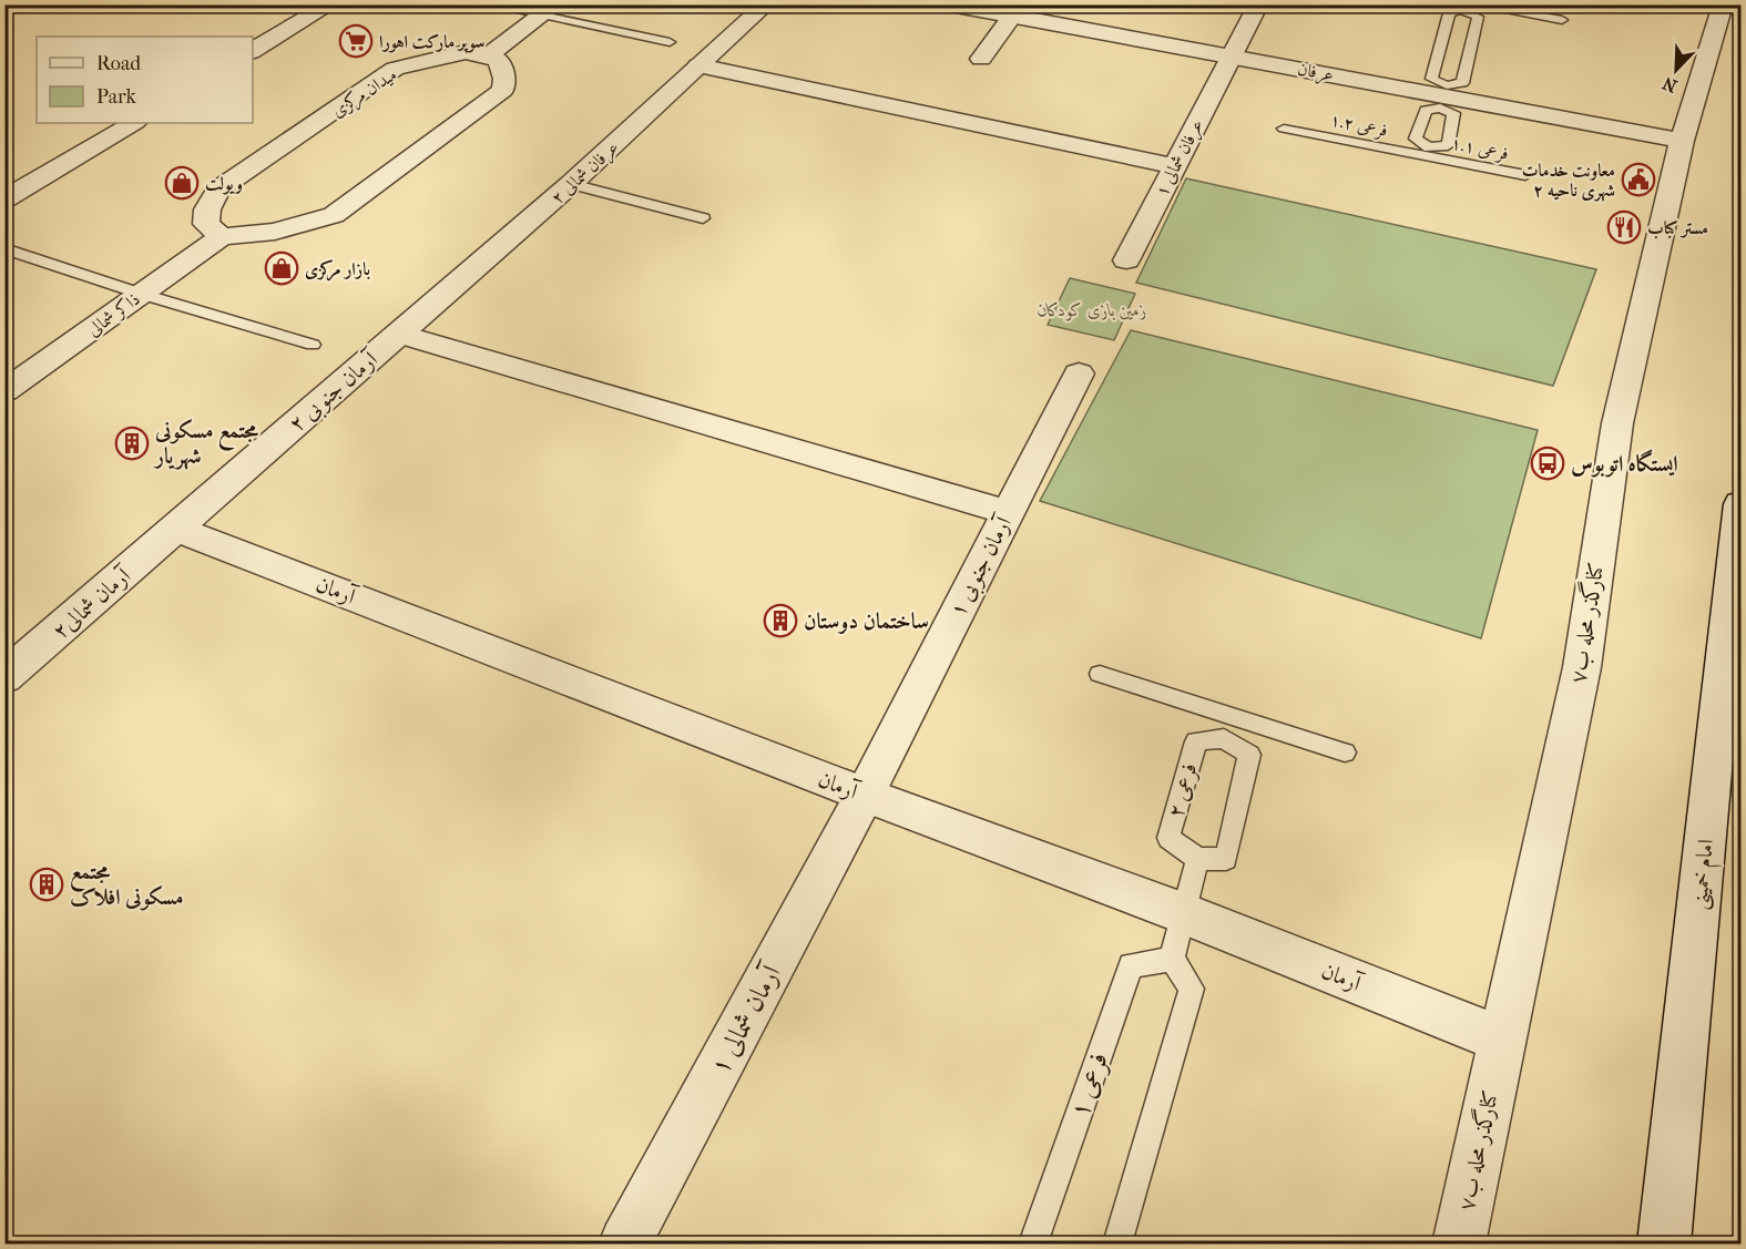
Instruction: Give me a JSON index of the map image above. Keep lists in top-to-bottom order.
{
  "streets": {
    "street": [
      "عرفان",
      "میدان مرکزی",
      "عرفان شمالی ۱",
      "عرفان شمالی ۲",
      "ذاکر شمالی",
      "آرمان جنوبی ۲",
      "آرمان جنوبی ۱",
      "آرمان",
      "آرمان شمالی۲",
      "کنارگذر محله ب۷",
      "امام خمینی",
      "آرمان شمالی ۱"
    ],
    "lane": [
      "فرعی ۱.۲",
      "فرعی ۱.۱",
      "فرعی ۲",
      "فرعی ۱"
    ]
  },
  "crossings": [
    ["عرفان", "عرفان شمالی ۱"],
    ["عرفان", "کنارگذر محله ب۷"],
    ["میدان مرکزی", "ذاکر شمالی"],
    ["فرعی ۱.۲", "فرعی ۱.۱"],
    ["عرفان شمالی ۲", "آرمان جنوبی ۲"],
    ["آرمان جنوبی ۲", "آرمان"],
    ["آرمان جنوبی ۲", "آرمان شمالی۲"],
    ["آرمان جنوبی ۱", "آرمان"],
    ["آرمان جنوبی ۱", "آرمان شمالی ۱"],
    ["آرمان", "آرمان شمالی۲"],
    ["آرمان", "کنارگذر محله ب۷"],
    ["آرمان", "آرمان شمالی ۱"]
  ],
  "parks": ["زمین بازی کودکان"],
  "places": {
    "supermarket": ["سوپر مارکت اهورا"],
    "public building": ["معاونت خدمات شهری ناحیه ۲"],
    "shop": ["ویولت", "بازار مرکزی"],
    "restaurant": ["مستر کباب"],
    "building": ["مجتمع مسکونی شهریار", "ساختمان دوستان", "مجتمع مسکونی افلاک"],
    "bus stop": ["ایستگاه اتوبوس"]
  },
  "legend": ["Road", "Park"],
  "north": "bottom left"
}
